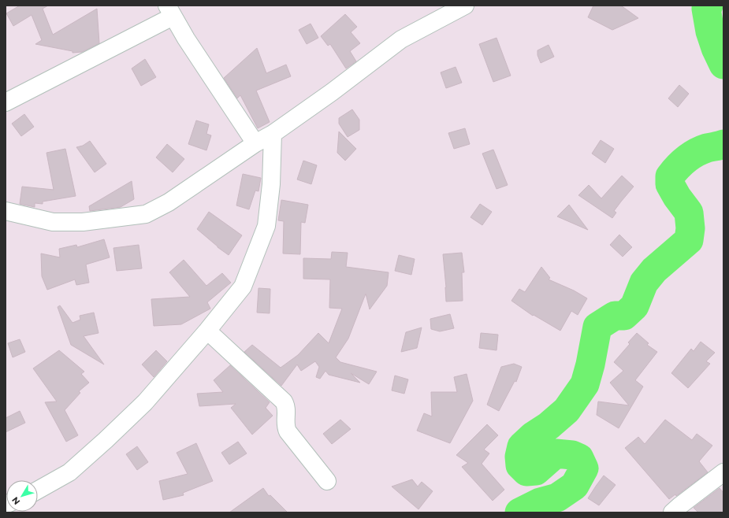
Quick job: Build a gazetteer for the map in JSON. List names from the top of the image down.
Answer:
{
  "north": "bottom left"
}
